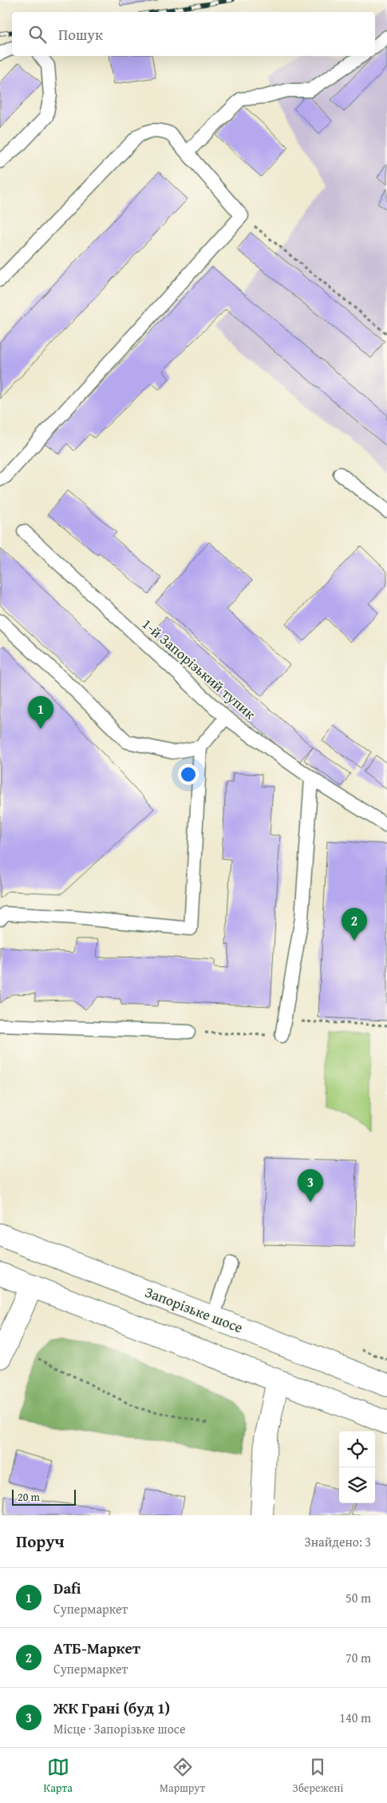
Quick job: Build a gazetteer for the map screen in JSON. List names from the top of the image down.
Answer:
{
  "streets": {
    "main road": ["Запорізьке шосе"],
    "lane": ["1-й Запорізький тупик"]
  },
  "scale_bar": "20 m",
  "page": {
    "search": "Пошук",
    "pins": ["1", "2", "3"],
    "scale": "20 m",
    "heading": ["Поруч", "Знайдено: 3"],
    "list": [
      {
        "mark": "1",
        "name": "Dafi",
        "note": "Супермаркет",
        "value": "50 m"
      },
      {
        "mark": "2",
        "name": "АТБ-Маркет",
        "note": "Супермаркет",
        "value": "70 m"
      },
      {
        "mark": "3",
        "name": "ЖК Грані (буд 1)",
        "note": "Місце · Запорізьке шосе",
        "value": "140 m"
      }
    ],
    "nav": ["Карта", "Маршрут", "Збережені"]
  }
}
